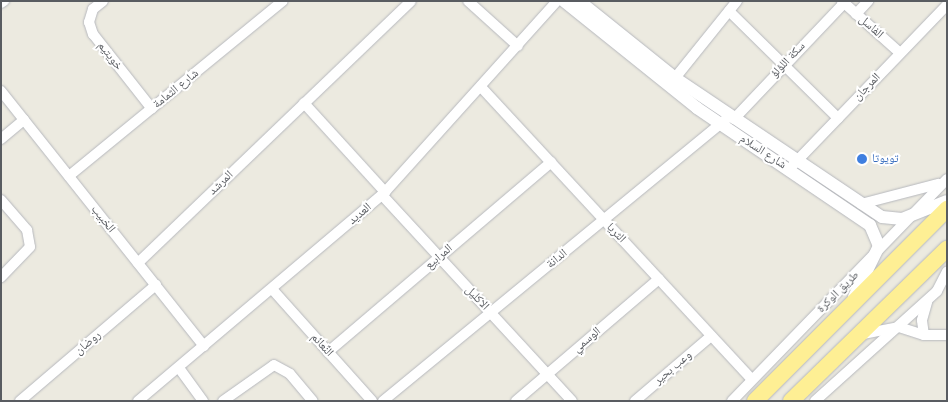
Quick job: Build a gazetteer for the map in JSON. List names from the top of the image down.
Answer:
{
  "streets": {
    "highway": ["طريق الوكرة"],
    "street": [
      "الفاسل",
      "خويتيم",
      "سكة اللؤلؤ",
      "المرجان",
      "شارع الثمامة",
      "شارع السلام",
      "المرشد",
      "العديد",
      "الخبيب",
      "الثريا",
      "المرابيع",
      "الدانة",
      "الاكليل",
      "الوسمي",
      "روضان",
      "النًعائم",
      "وعب بحير"
    ]
  },
  "crossings": [
    ["الفاسل", "سكة اللؤلؤ"],
    ["الفاسل", "المرجان"],
    ["خويتيم", "شارع الثمامة"],
    ["سكة اللؤلؤ", "شارع السلام"],
    ["سكة اللؤلؤ", "الدانة"],
    ["المرجان", "شارع السلام"],
    ["شارع الثمامة", "الخبيب"],
    ["شارع السلام", "الدانة"],
    ["شارع السلام", "طريق الوكرة"],
    ["المرشد", "الخبيب"],
    ["العديد", "الخبيب"],
    ["العديد", "الثريا"],
    ["العديد", "الاكليل"],
    ["العديد", "النًعائم"],
    ["الخبيب", "روضان"],
    ["الثريا", "المرابيع"],
    ["الثريا", "الدانة"],
    ["الثريا", "طريق الوكرة"],
    ["الثريا", "الوسمي"],
    ["الثريا", "وعب بحير"],
    ["المرابيع", "الاكليل"],
    ["المرابيع", "النًعائم"],
    ["الدانة", "الاكليل"],
    ["الاكليل", "الوسمي"]
  ],
  "places": ["تويوتا"]
}
